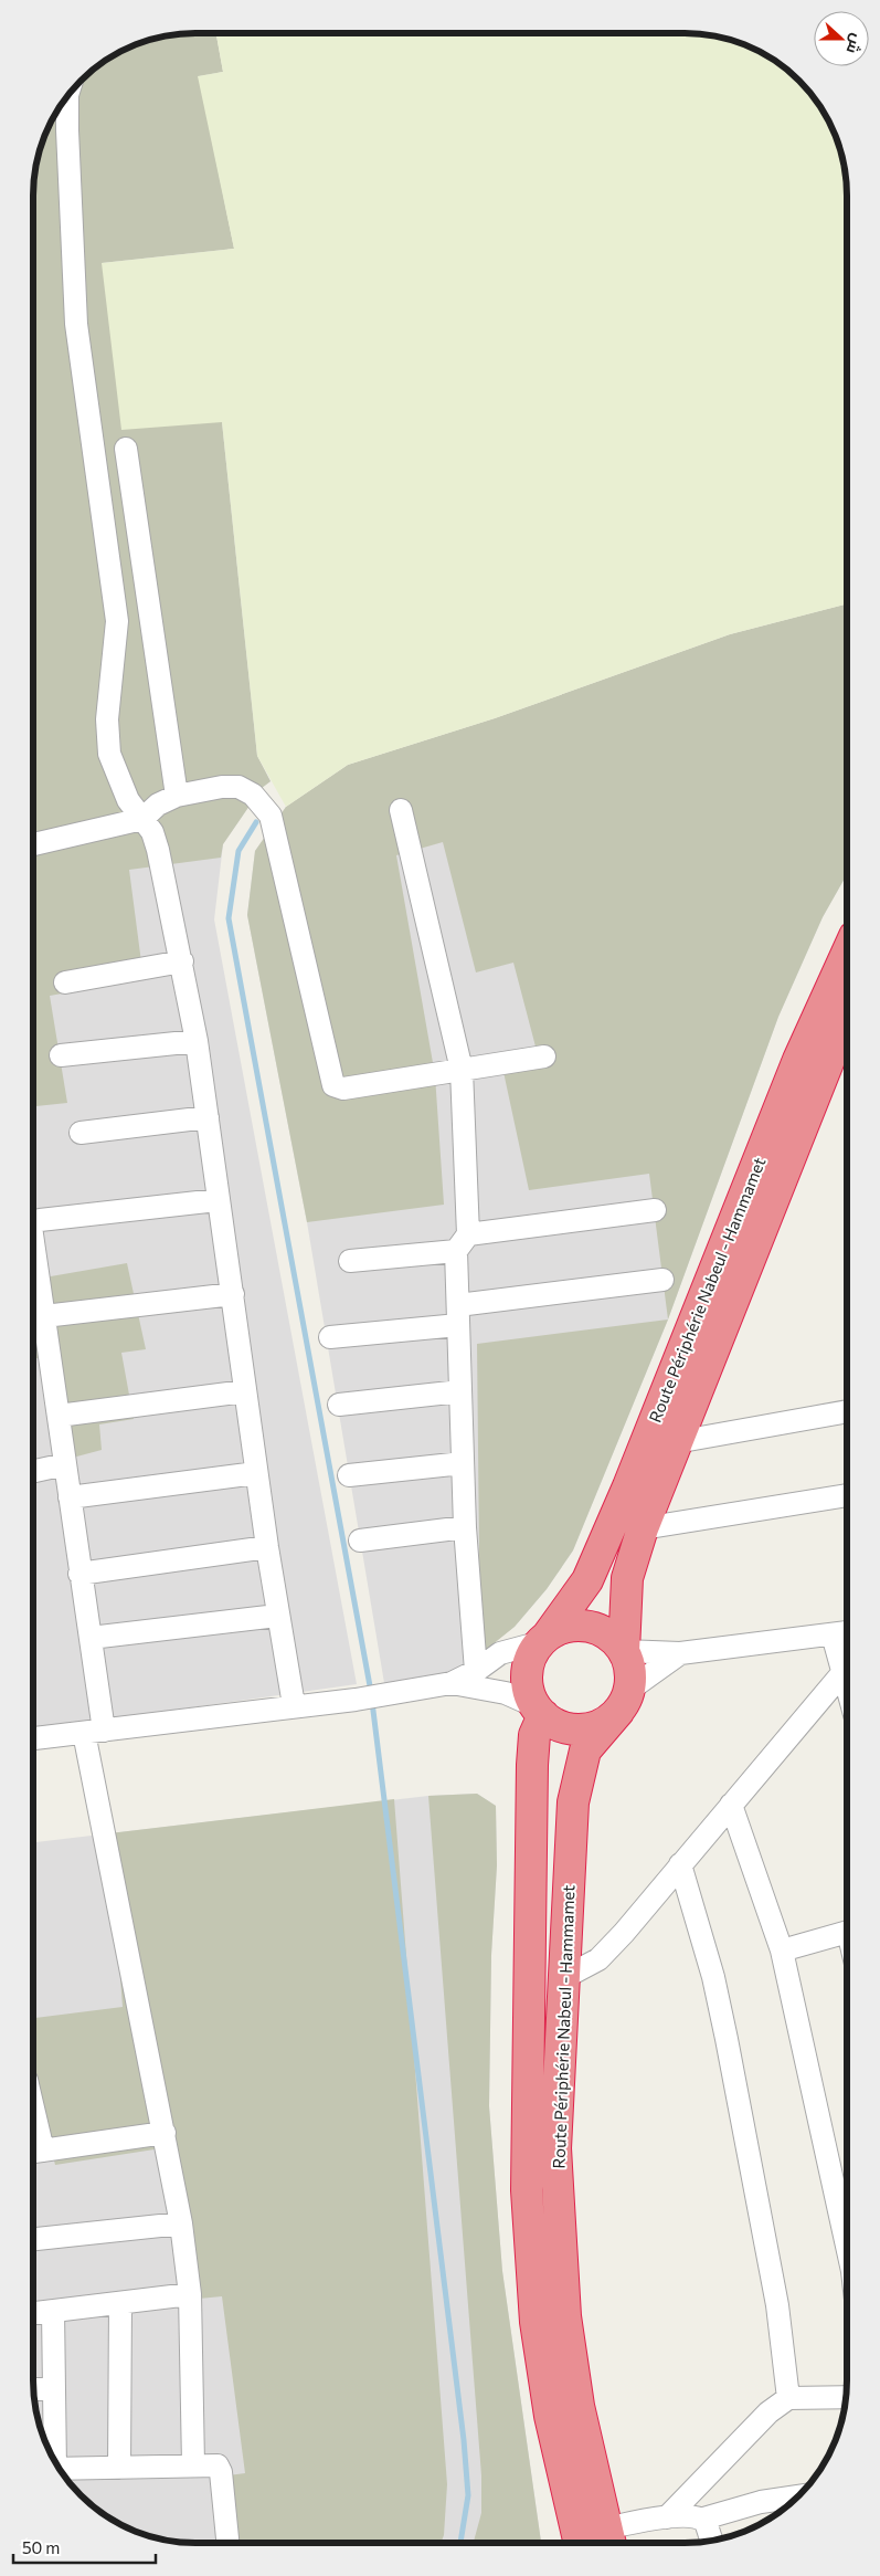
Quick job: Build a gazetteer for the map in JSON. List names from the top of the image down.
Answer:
{
  "streets": {
    "highway": ["Route Périphérie Nabeul - Hammamet"]
  },
  "scale_bar": "50 m",
  "north": "right"
}
